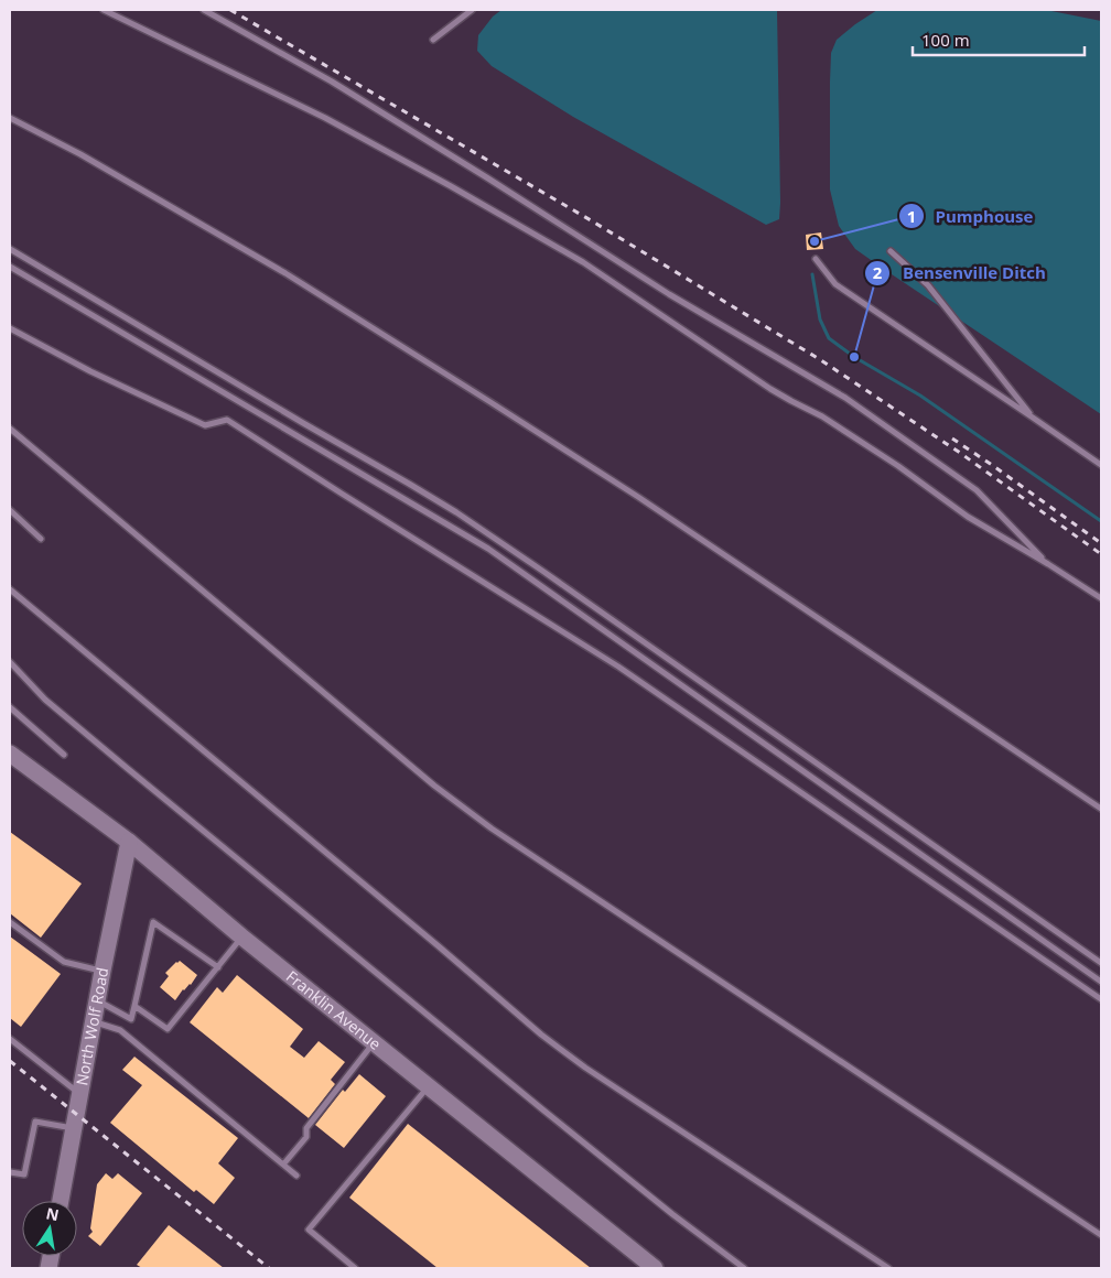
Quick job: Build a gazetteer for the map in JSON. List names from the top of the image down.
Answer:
{
  "streets": {
    "main road": ["Franklin Avenue", "North Wolf Road"]
  },
  "crossings": [
    ["Franklin Avenue", "North Wolf Road"]
  ],
  "places": ["Pumphouse", "Bensenville Ditch"],
  "scale_bar": "100 m",
  "north": "top"
}
